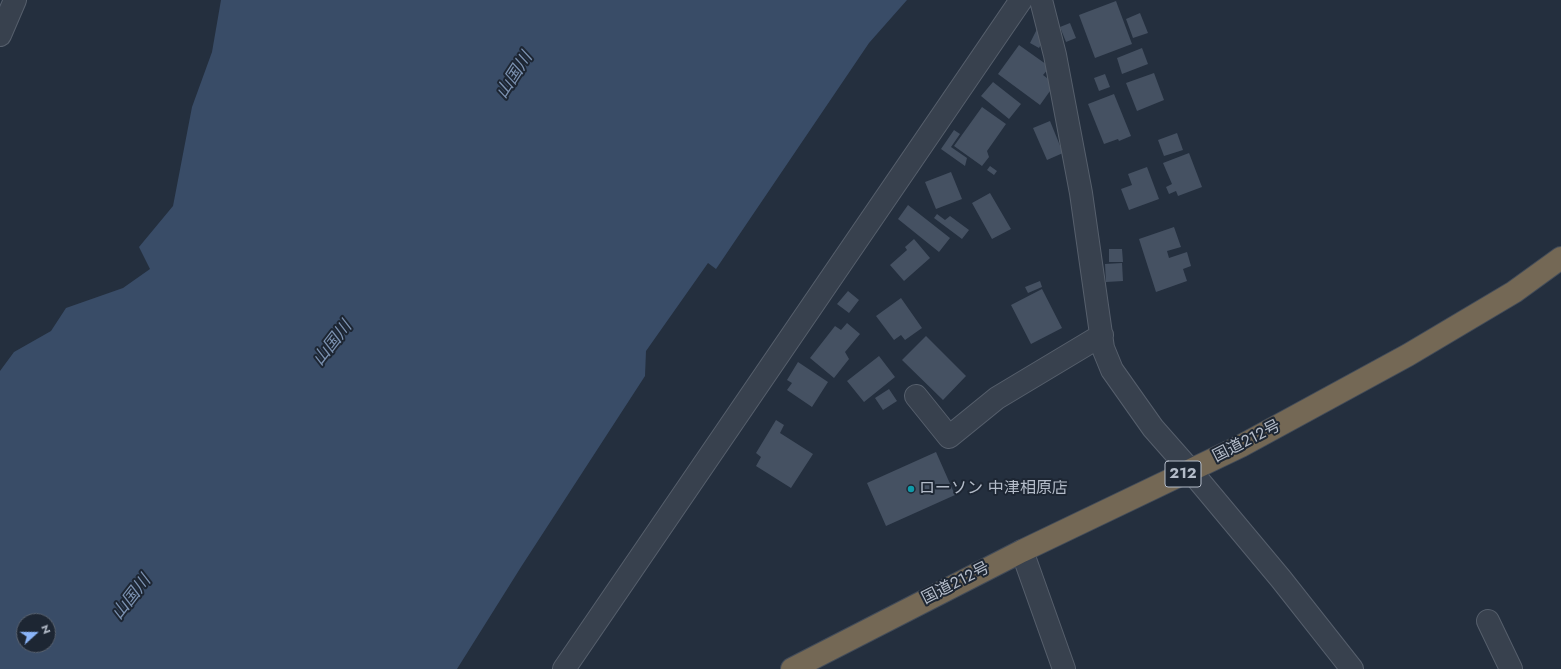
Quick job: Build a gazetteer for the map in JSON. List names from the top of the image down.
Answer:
{
  "streets": {
    "highway": ["国道212号", "212"]
  },
  "water": ["山国川"],
  "places": ["ローソン 中津相原店"],
  "north": "right"
}
